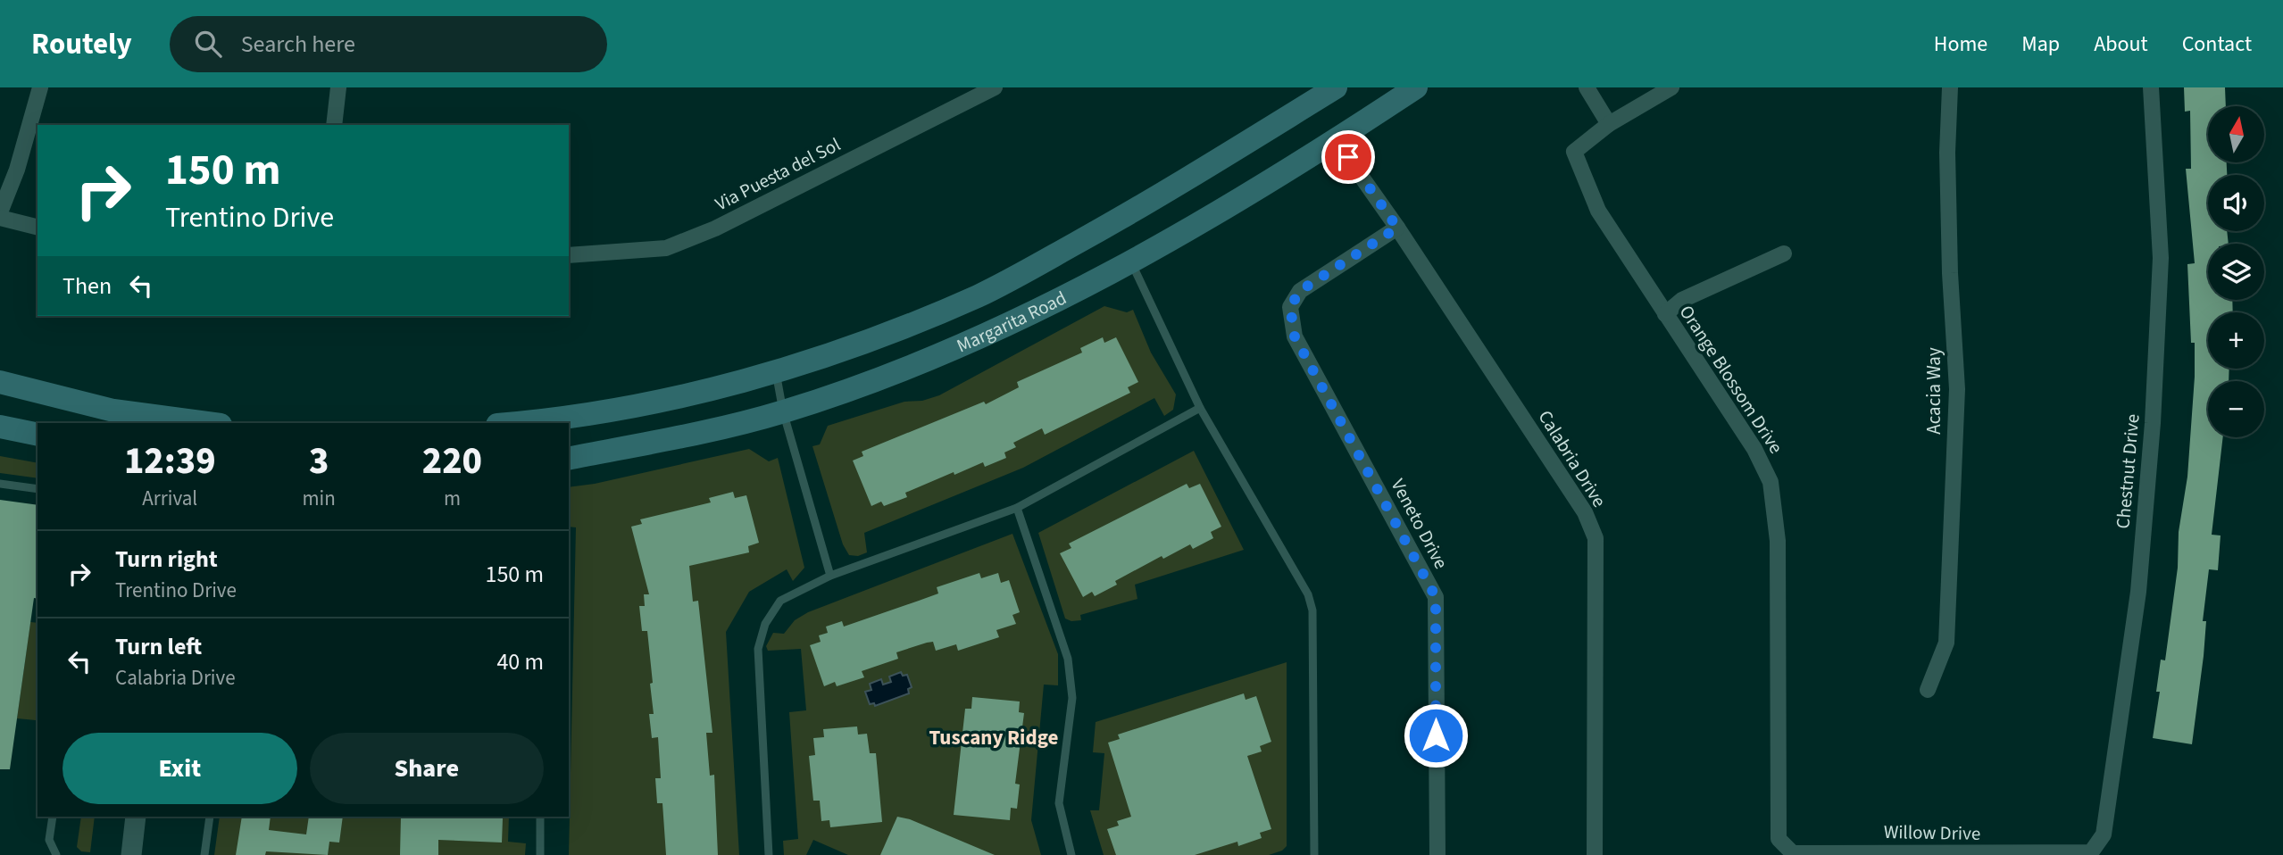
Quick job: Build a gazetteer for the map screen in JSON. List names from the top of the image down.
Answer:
{
  "streets": {
    "main road": ["Margarita Road"],
    "street": [
      "Via Puesta del Sol",
      "Orange Blossom Drive",
      "Acacia Way",
      "Calabria Drive",
      "Chestnut Drive",
      "Veneto Drive",
      "Willow Drive"
    ]
  },
  "crossings": [
    ["Margarita Road", "Calabria Drive"],
    ["Orange Blossom Drive", "Willow Drive"],
    ["Calabria Drive", "Veneto Drive"],
    ["Chestnut Drive", "Willow Drive"]
  ],
  "districts": ["Tuscany Ridge"],
  "north": "top",
  "page": {
    "header": "Routely",
    "search": "Search here",
    "nav": [
      "Home",
      "Map",
      "About",
      "Contact"
    ],
    "map_buttons": ["+", "−"],
    "turn": ["150 m", "Trentino Drive"],
    "then": "Then",
    "eta": [
      "12:39",
      "Arrival",
      "3",
      "min",
      "220",
      "m"
    ],
    "list": [
      {
        "name": "Turn right",
        "note": "Trentino Drive",
        "value": "150 m"
      },
      {
        "name": "Turn left",
        "note": "Calabria Drive",
        "value": "40 m"
      }
    ],
    "buttons": ["Exit", "Share"]
  }
}
